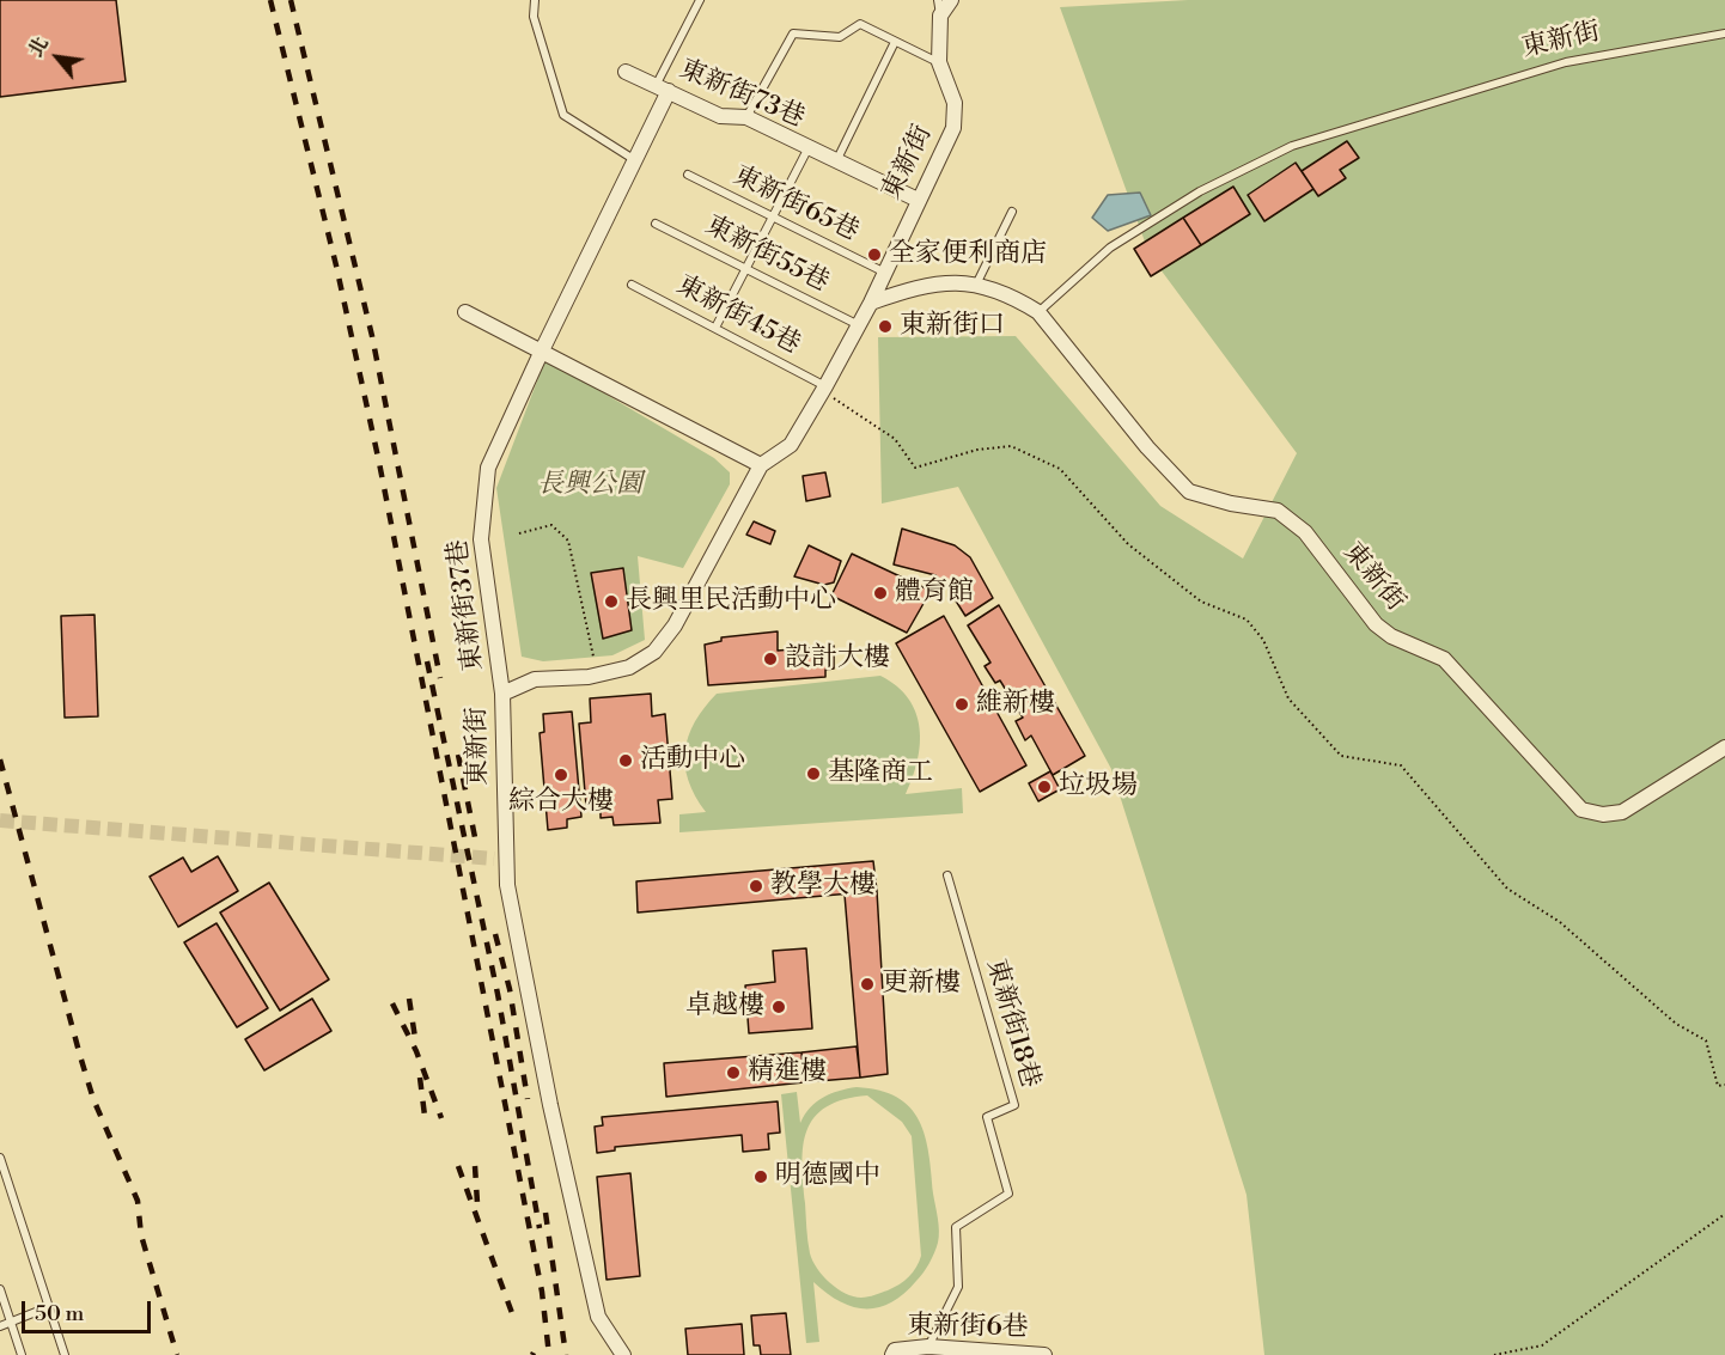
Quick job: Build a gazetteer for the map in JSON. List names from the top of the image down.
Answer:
{
  "streets": {
    "street": [
      "東新街",
      "東新街73巷",
      "東新街37巷",
      "東新街6巷"
    ],
    "lane": [
      "東新街65巷",
      "東新街55巷",
      "東新街45巷",
      "東新街18巷"
    ]
  },
  "crossings": [
    ["東新街", "東新街73巷"],
    ["東新街", "東新街65巷"],
    ["東新街", "東新街55巷"],
    ["東新街", "東新街45巷"],
    ["東新街", "東新街37巷"],
    ["東新街73巷", "東新街37巷"],
    ["東新街18巷", "東新街6巷"]
  ],
  "parks": ["長興公園"],
  "places": [
    "全家便利商店",
    "東新街口",
    "體育館",
    "長興里民活動中心",
    "設計大樓",
    "維新樓",
    "活動中心",
    "基隆商工",
    "綜合大樓",
    "垃圾場",
    "教學大樓",
    "更新樓",
    "卓越樓",
    "精進樓",
    "明德國中"
  ],
  "scale_bar": "50 m",
  "north": "top left"
}
